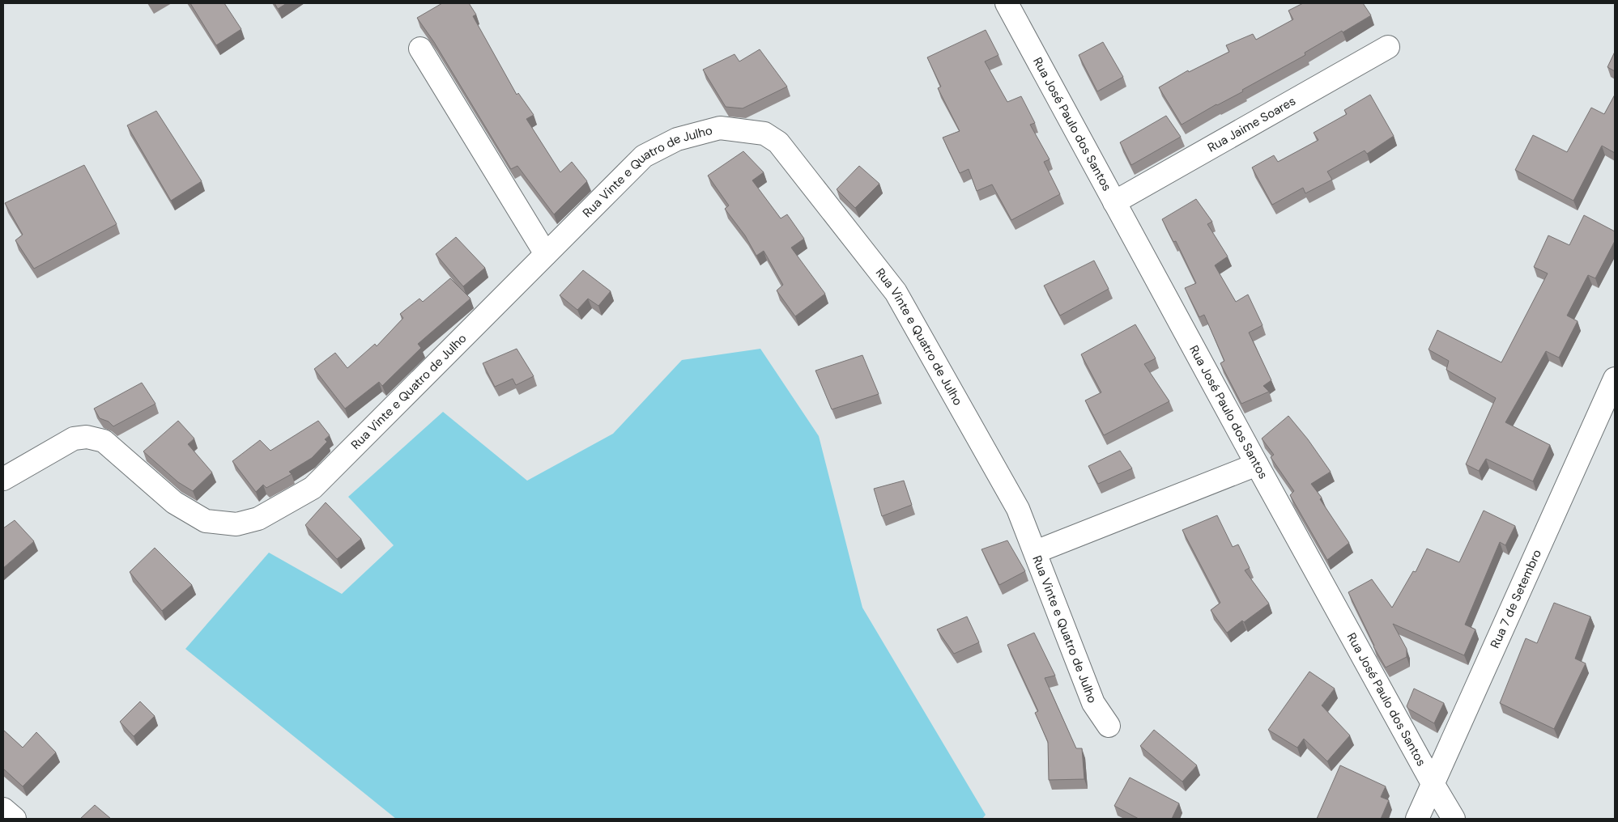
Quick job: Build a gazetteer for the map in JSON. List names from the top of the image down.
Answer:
{
  "streets": {
    "street": [
      "Rua José Paulo dos Santos",
      "Rua Jaime Soares",
      "Rua Vinte e Quatro de Julho",
      "Rua 7 de Setembro"
    ]
  },
  "crossings": [
    ["Rua José Paulo dos Santos", "Rua Jaime Soares"],
    ["Rua José Paulo dos Santos", "Rua 7 de Setembro"]
  ]
}
